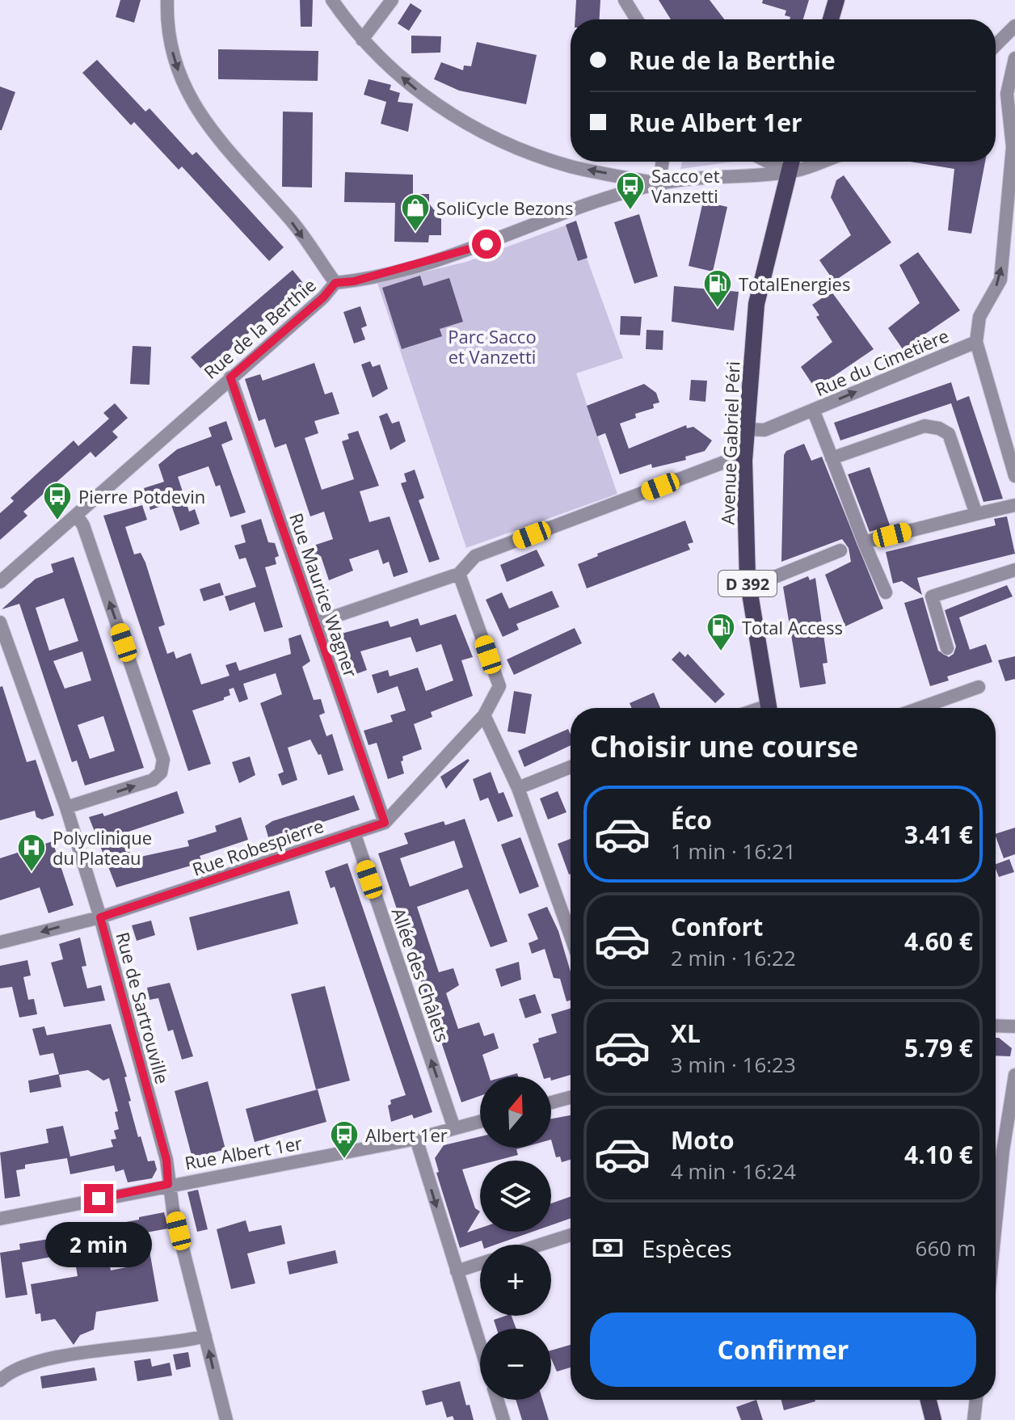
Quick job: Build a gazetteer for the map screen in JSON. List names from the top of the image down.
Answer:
{
  "streets": {
    "main road": ["Avenue Gabriel Péri", "D 392"],
    "street": [
      "Rue de la Berthie",
      "Rue du Cimetière",
      "Rue Maurice Wagner",
      "Rue Robespierre",
      "Allée des Châlets",
      "Rue de Sartrouville",
      "Rue Albert 1er"
    ]
  },
  "crossings": [
    ["Rue de la Berthie", "Avenue Gabriel Péri"],
    ["Rue de la Berthie", "D 392"],
    ["Rue de la Berthie", "Rue Maurice Wagner"],
    ["Rue du Cimetière", "Avenue Gabriel Péri"],
    ["Avenue Gabriel Péri", "D 392"],
    ["Rue Maurice Wagner", "Rue Robespierre"],
    ["Rue Robespierre", "Allée des Châlets"],
    ["Rue Robespierre", "Rue de Sartrouville"],
    ["Allée des Châlets", "Rue Albert 1er"],
    ["Rue de Sartrouville", "Rue Albert 1er"]
  ],
  "one_way": ["Rue du Cimetière", "Allée des Châlets"],
  "parks": ["Parc Sacco et Vanzetti"],
  "places": {
    "bus stop": ["Sacco et Vanzetti", "Pierre Potdevin", "Albert 1er"],
    "shop": ["SoliCycle Bezons"],
    "fuel station": ["TotalEnergies", "Total Access"],
    "hospital": ["Polyclinique du Plateau"]
  },
  "north": "top",
  "page": {
    "banner": ["Rue de la Berthie", "Rue Albert 1er"],
    "heading": "Choisir une course",
    "list": [
      {
        "name": "Éco",
        "note": "1 min · 16:21",
        "value": "3.41 €"
      },
      {
        "name": "Confort",
        "note": "2 min · 16:22",
        "value": "4.60 €"
      },
      {
        "name": "XL",
        "note": "3 min · 16:23",
        "value": "5.79 €"
      },
      {
        "name": "Moto",
        "note": "4 min · 16:24",
        "value": "4.10 €"
      }
    ],
    "map_buttons": ["+", "−"],
    "pay": ["Espèces", "660 m"],
    "bubble": "2 min",
    "buttons": "Confirmer"
  }
}
